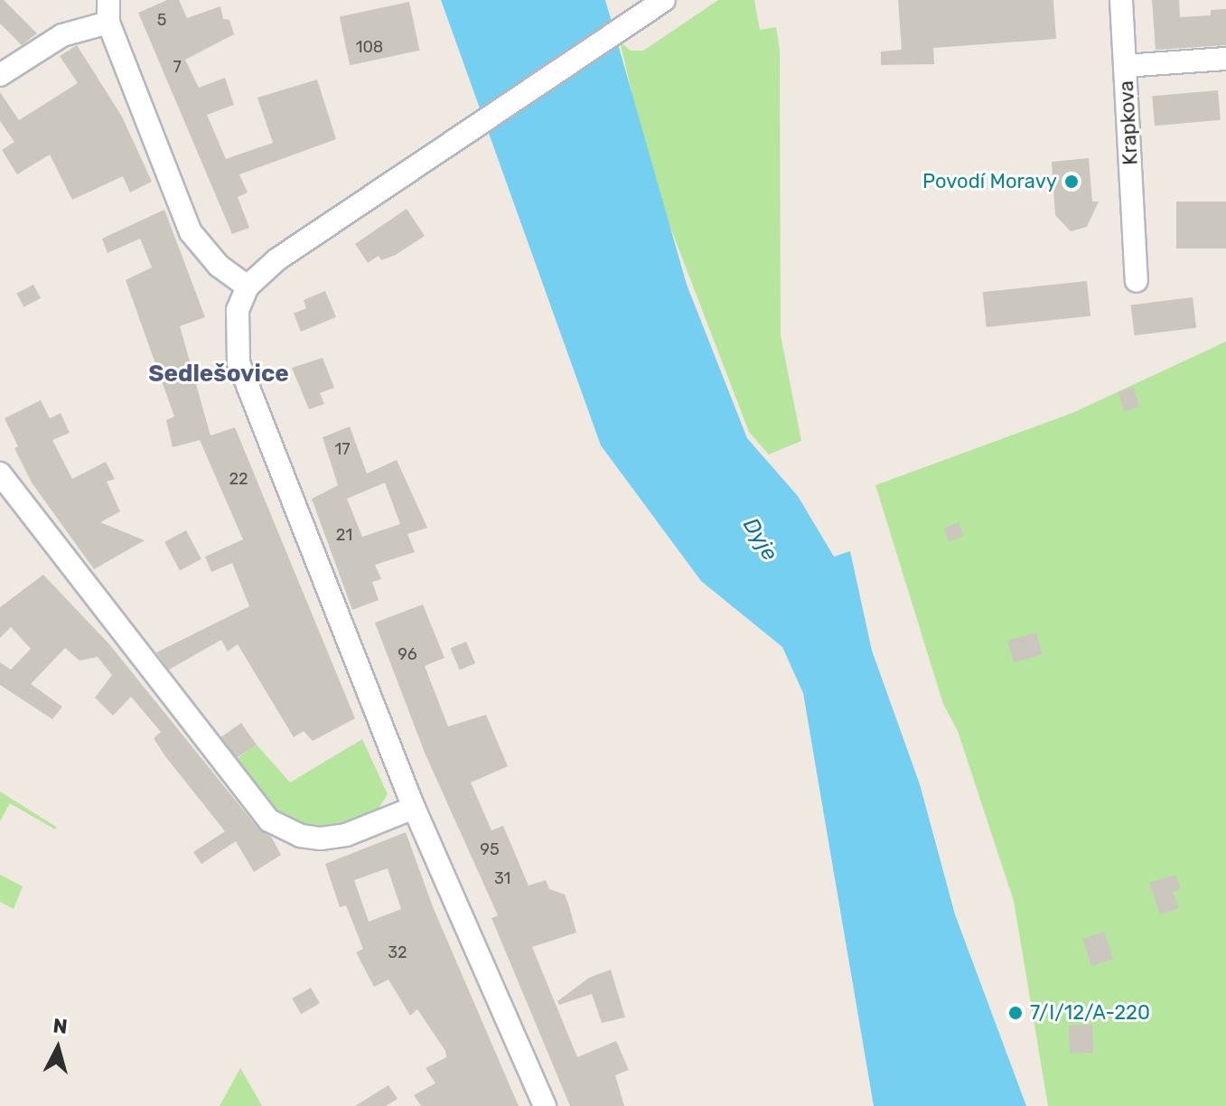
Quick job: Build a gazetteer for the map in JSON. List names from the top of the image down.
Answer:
{
  "streets": {
    "street": ["Krapkova"]
  },
  "districts": ["Sedlešovice"],
  "water": ["Dyje"],
  "places": ["Povodí Moravy", "7/I/12/A-220"],
  "house_numbers": [
    "5",
    "108",
    "7",
    "17",
    "22",
    "21",
    "96",
    "95",
    "31",
    "32"
  ],
  "north": "top"
}
